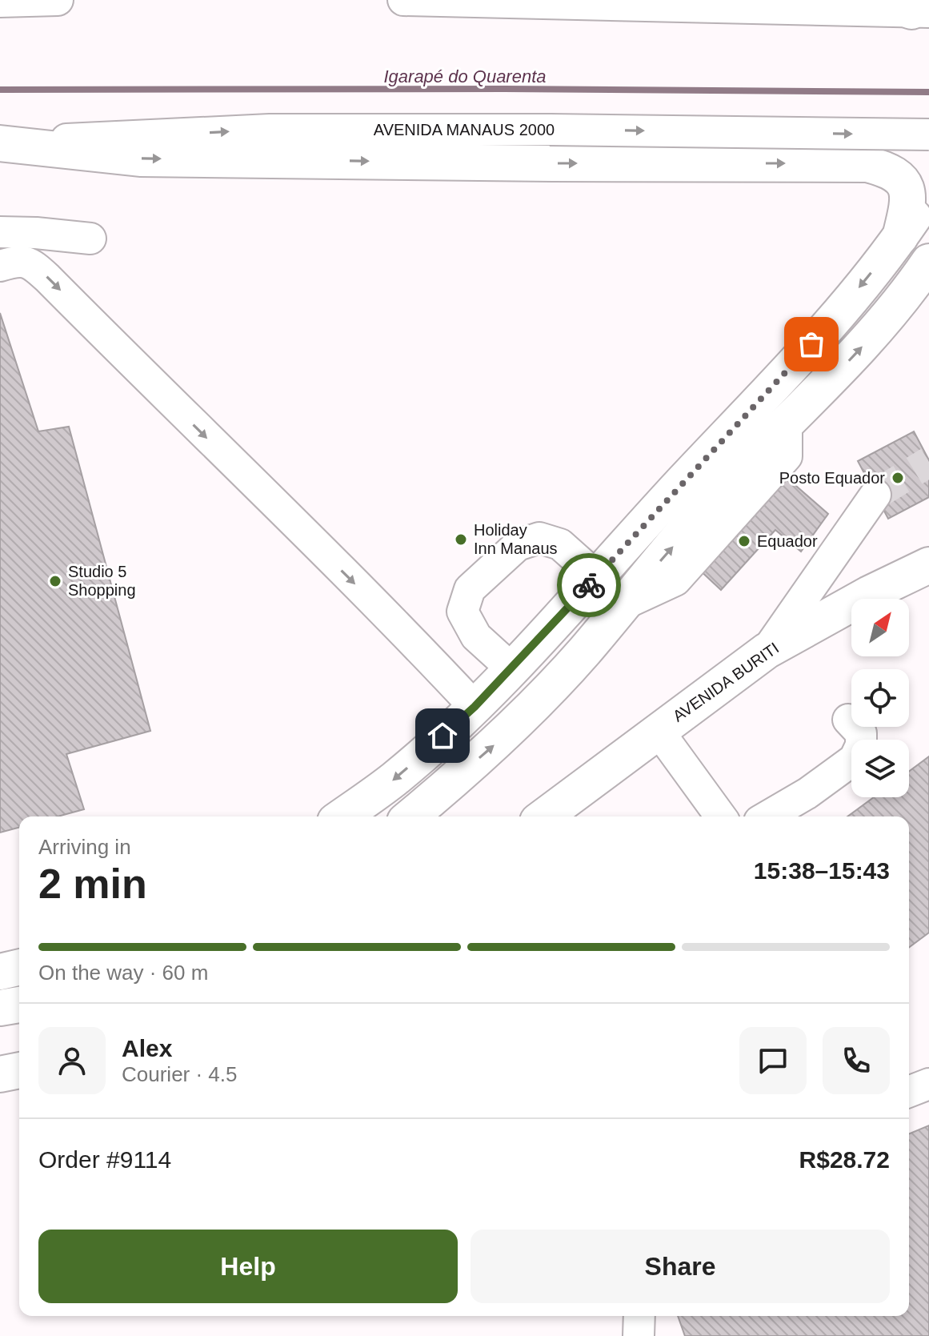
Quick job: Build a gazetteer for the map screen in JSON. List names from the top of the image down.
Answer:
{
  "streets": {
    "main road": ["AVENIDA BURITI"],
    "street": ["AVENIDA MANAUS 2000"]
  },
  "water": ["Igarapé do Quarenta"],
  "places": [
    "Posto Equador",
    "Holiday Inn Manaus",
    "Equador",
    "Studio 5 Shopping"
  ],
  "north": "top right",
  "page": {
    "heading": ["2 min", "Arriving in", "15:38–15:43"],
    "panel": [
      "Alex",
      "Courier · 4.5",
      "Order #9114",
      "R$28.72"
    ],
    "bar": "On the way · 60 m",
    "buttons": ["Help", "Share"]
  }
}
